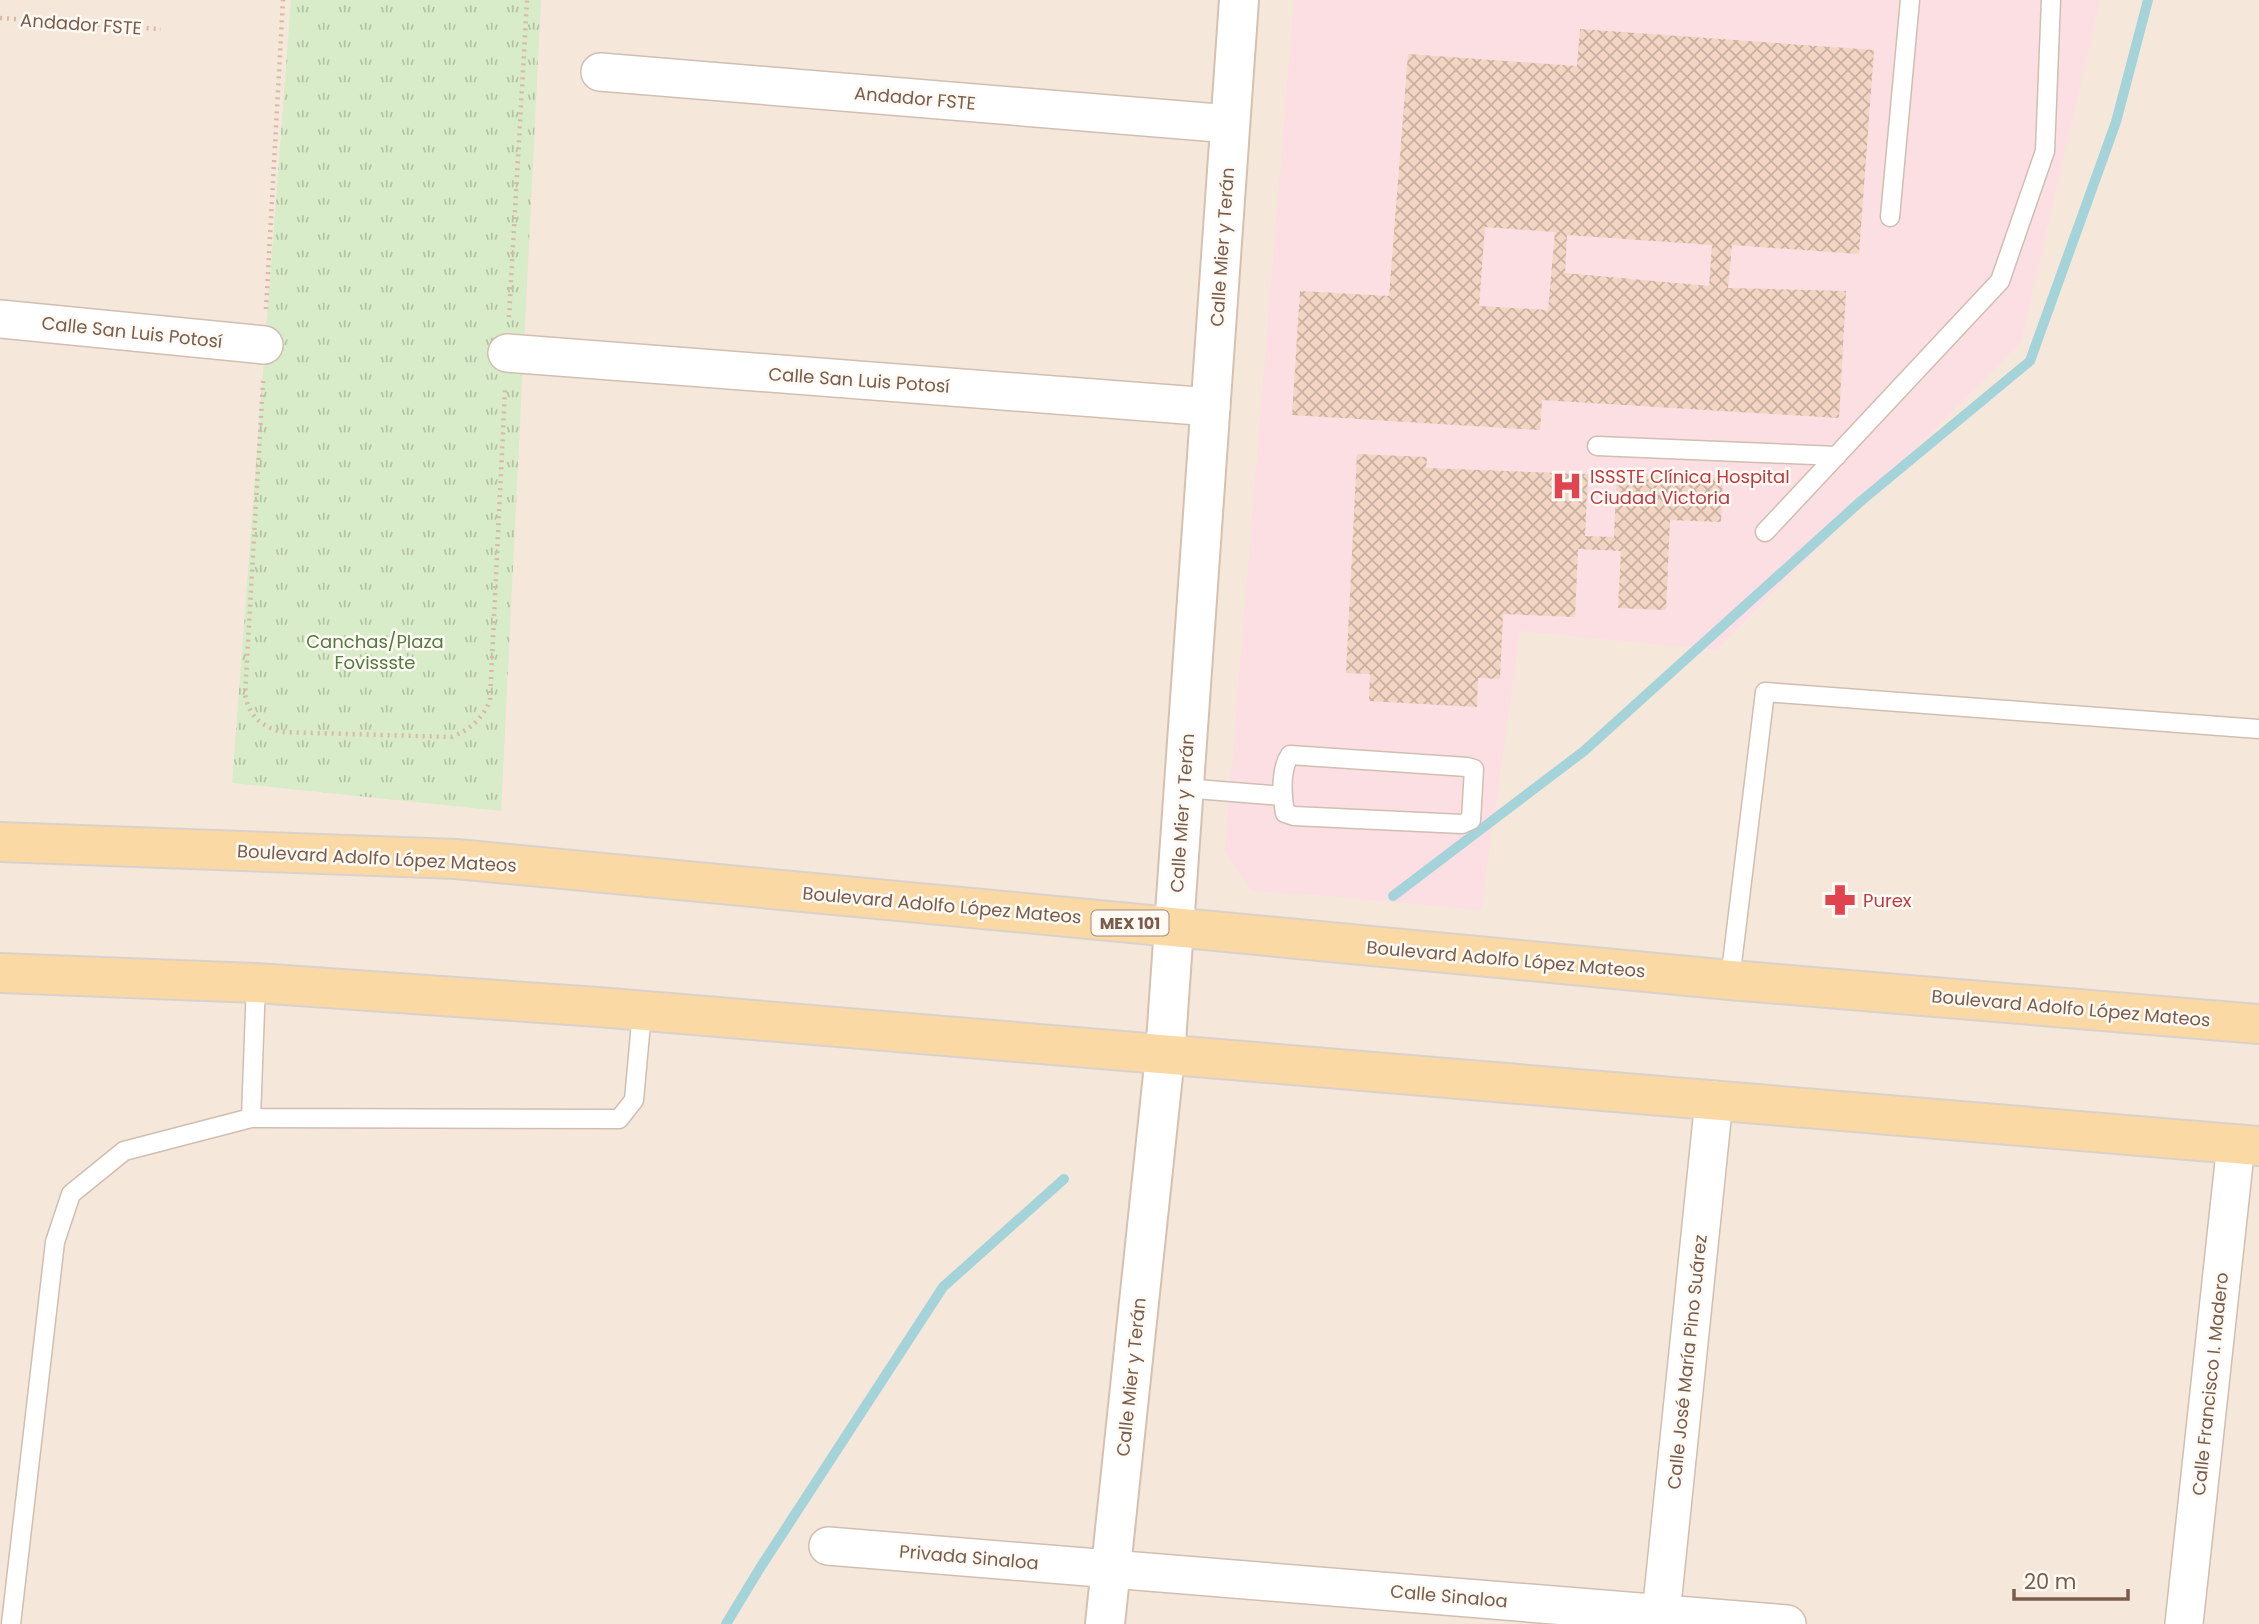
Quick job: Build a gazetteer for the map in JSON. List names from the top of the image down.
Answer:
{
  "streets": {
    "main road": ["Boulevard Adolfo López Mateos", "MEX 101"],
    "street": [
      "Andador FSTE",
      "Calle Mier y Terán",
      "Calle San Luis Potosí",
      "Calle José María Pino Suárez",
      "Calle Francisco I. Madero",
      "Privada Sinaloa",
      "Calle Sinaloa"
    ]
  },
  "crossings": [
    ["Andador FSTE", "Calle Mier y Terán"],
    ["Calle Mier y Terán", "Calle San Luis Potosí"],
    ["Calle Mier y Terán", "Boulevard Adolfo López Mateos"],
    ["Calle Mier y Terán", "Privada Sinaloa"],
    ["Calle Mier y Terán", "Calle Sinaloa"],
    ["Calle José María Pino Suárez", "Calle Sinaloa"],
    ["Privada Sinaloa", "Calle Sinaloa"]
  ],
  "parks": ["Canchas/Plaza Fovissste"],
  "places": {
    "hospital": ["ISSSTE Clínica Hospital Ciudad Victoria"],
    "pharmacy": ["Purex"]
  },
  "scale_bar": "20 m"
}
